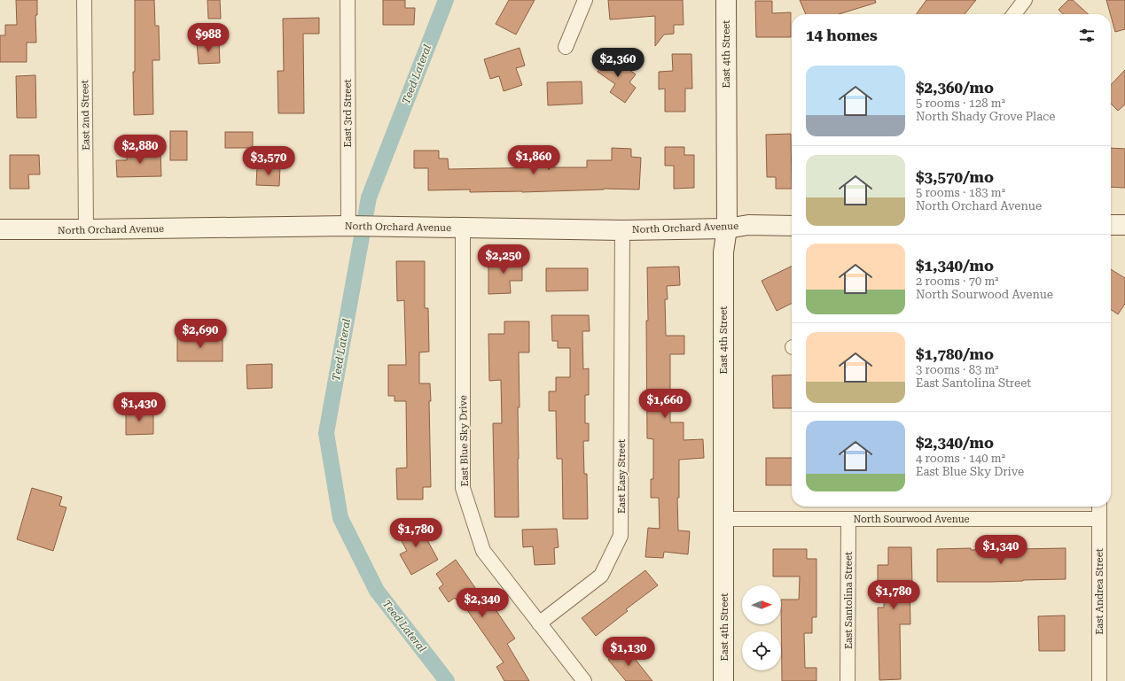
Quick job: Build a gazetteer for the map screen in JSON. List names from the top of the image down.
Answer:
{
  "streets": {
    "street": [
      "East 4th Street",
      "East 3rd Street",
      "East 2nd Street",
      "North Orchard Avenue",
      "East Blue Sky Drive",
      "East Easy Street",
      "North Sourwood Avenue",
      "East Andrea Street",
      "East Santolina Street"
    ]
  },
  "crossings": [
    ["East 4th Street", "North Orchard Avenue"],
    ["East 4th Street", "North Sourwood Avenue"],
    ["East 3rd Street", "North Orchard Avenue"],
    ["East 2nd Street", "North Orchard Avenue"],
    ["North Orchard Avenue", "East Blue Sky Drive"],
    ["North Orchard Avenue", "East Easy Street"],
    ["East Blue Sky Drive", "East Easy Street"],
    ["North Sourwood Avenue", "East Andrea Street"],
    ["North Sourwood Avenue", "East Santolina Street"]
  ],
  "water": ["Teed Lateral"],
  "north": "right",
  "page": {
    "heading": "14 homes",
    "price": [
      "$988",
      "$2,360",
      "$2,880",
      "$1,860",
      "$3,570",
      "$2,250",
      "$2,690",
      "$1,660",
      "$1,430",
      "$1,780",
      "$1,340",
      "$1,780",
      "$2,340",
      "$1,130"
    ],
    "list": [
      {
        "name": "$2,360/mo",
        "note": "5 rooms · 128 m² · North Shady Grove Place"
      },
      {
        "name": "$3,570/mo",
        "note": "5 rooms · 183 m² · North Orchard Avenue"
      },
      {
        "name": "$1,340/mo",
        "note": "2 rooms · 70 m² · North Sourwood Avenue"
      },
      {
        "name": "$1,780/mo",
        "note": "3 rooms · 83 m² · East Santolina Street"
      },
      {
        "name": "$2,340/mo",
        "note": "4 rooms · 140 m² · East Blue Sky Drive"
      }
    ]
  }
}
